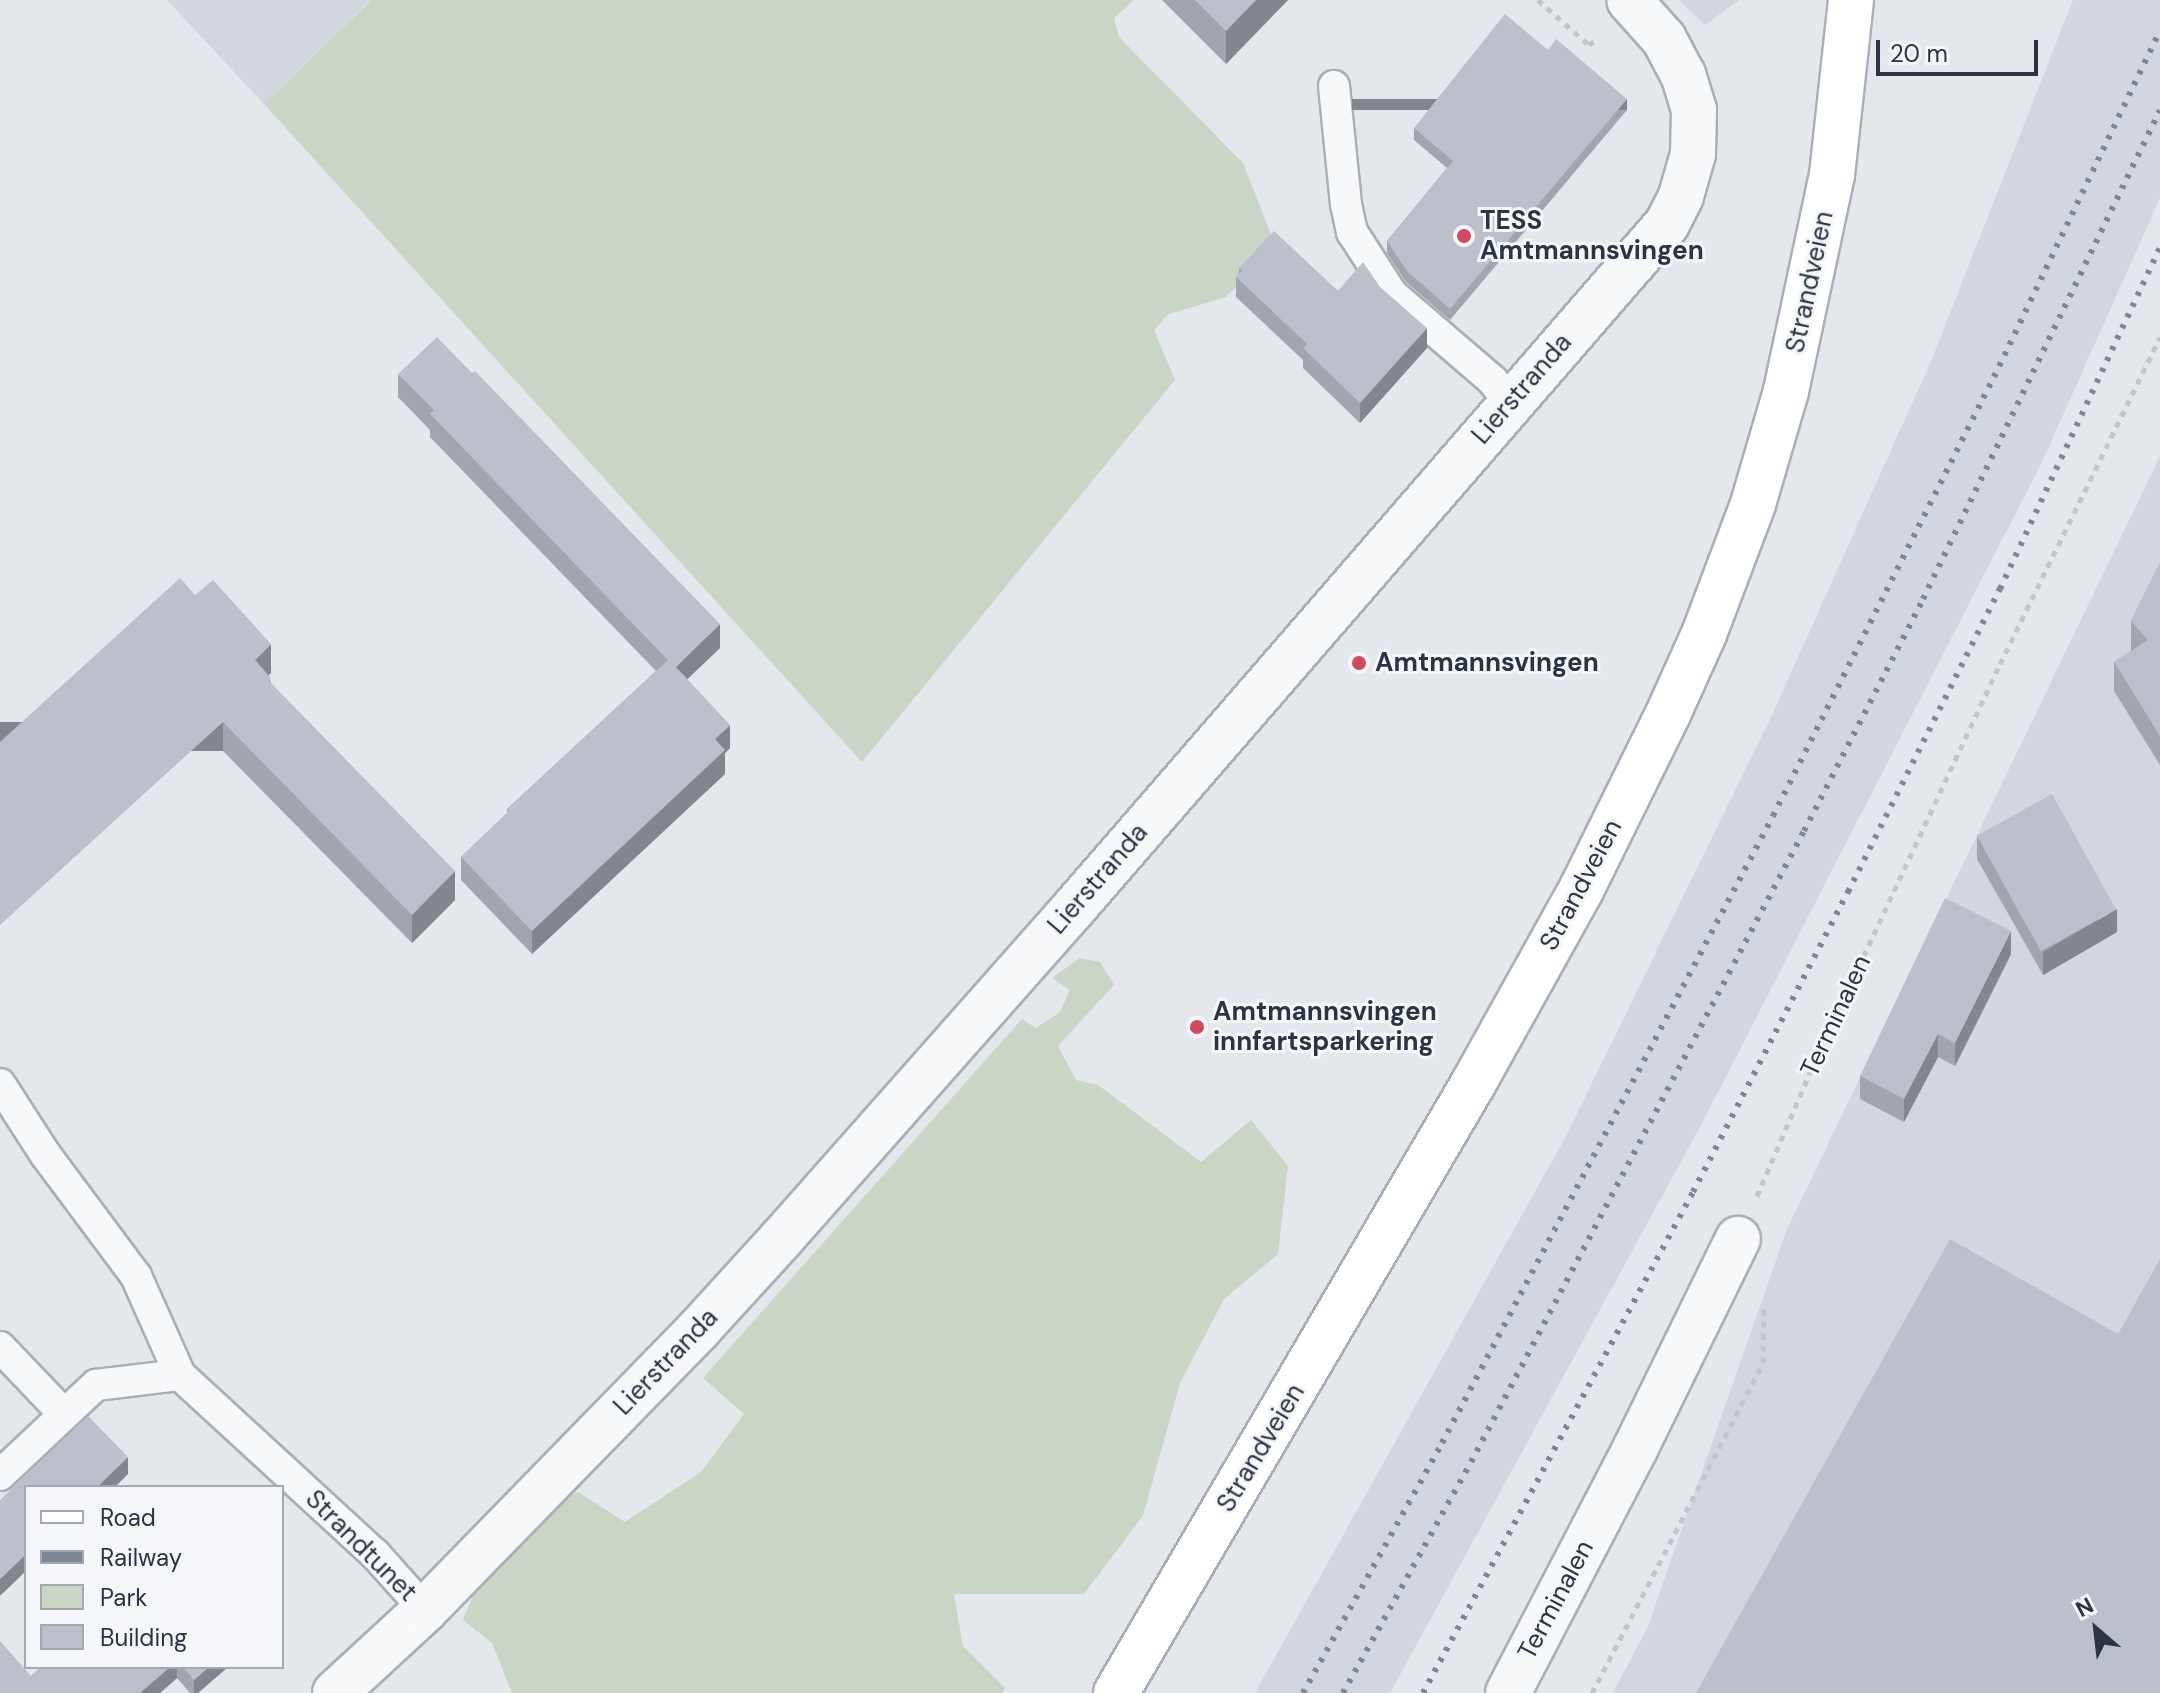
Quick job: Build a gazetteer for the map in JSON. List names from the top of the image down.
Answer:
{
  "streets": {
    "main road": ["Strandveien"],
    "street": ["Lierstranda", "Terminalen"],
    "lane": ["Strandtunet"]
  },
  "crossings": [
    ["Lierstranda", "Strandtunet"]
  ],
  "places": ["TESS Amtmannsvingen", "Amtmannsvingen", "Amtmannsvingen innfartsparkering"],
  "legend": [
    "Road",
    "Railway",
    "Park",
    "Building"
  ],
  "scale_bar": "20 m",
  "north": "top left"
}
